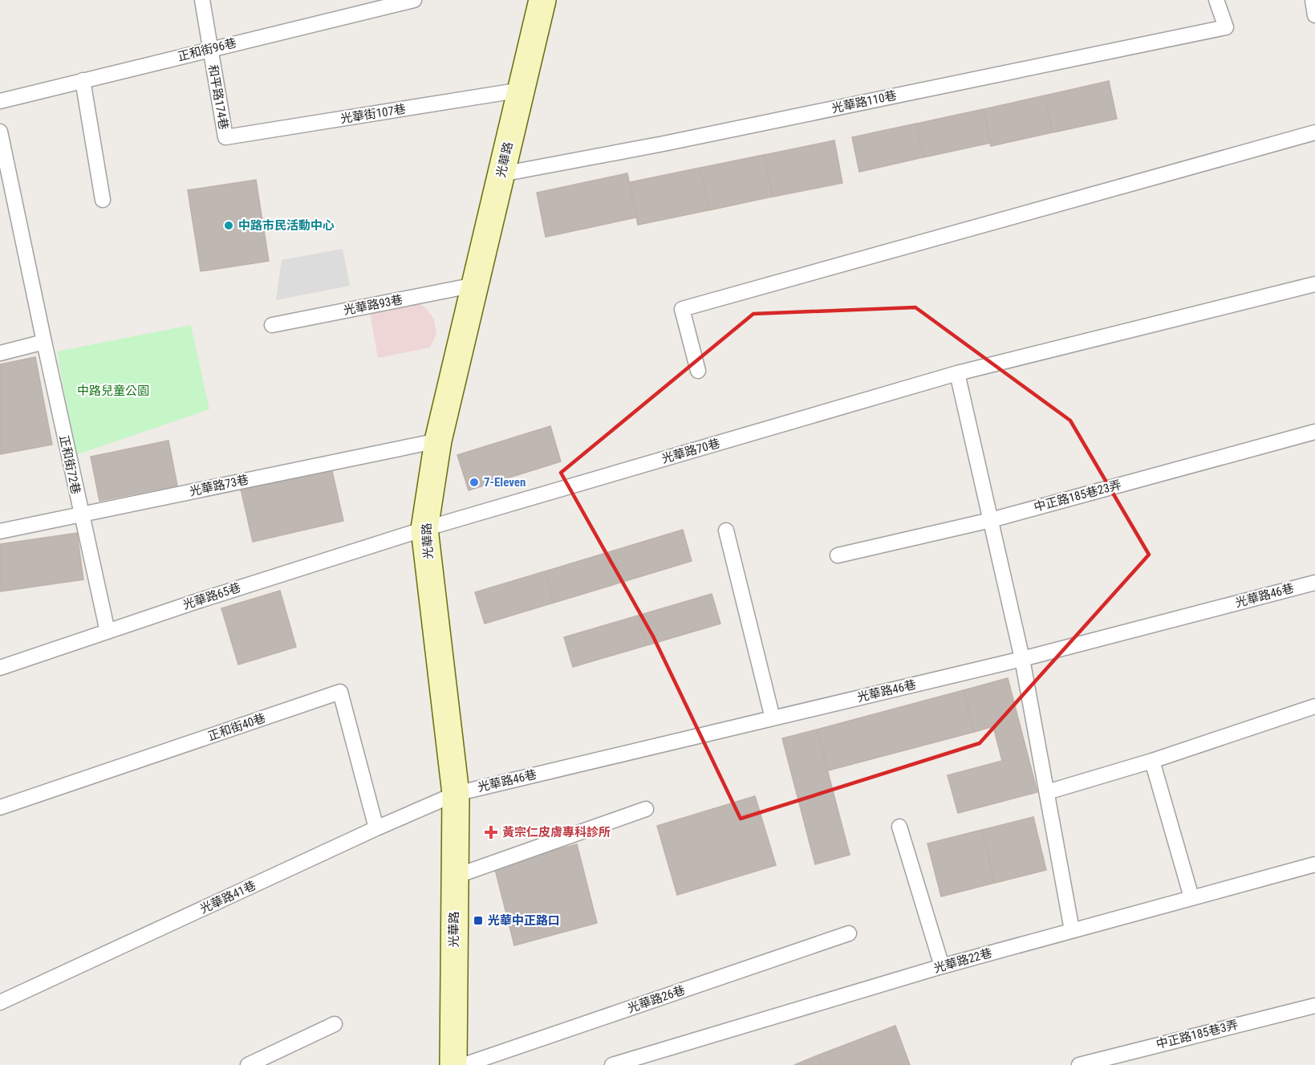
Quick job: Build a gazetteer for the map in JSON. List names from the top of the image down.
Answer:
{
  "streets": {
    "street": ["光華路"],
    "lane": [
      "正和街96巷",
      "和平路174巷",
      "光華路110巷",
      "光華街107巷",
      "光華路93巷",
      "光華路70巷",
      "正和街72巷",
      "光華路73巷",
      "中正路185巷23弄",
      "光華路46巷",
      "光華路65巷",
      "正和街40巷",
      "光華路41巷",
      "光華路22巷",
      "光華路26巷",
      "中正路185巷3弄"
    ]
  },
  "crossings": [
    ["正和街96巷", "和平路174巷"],
    ["和平路174巷", "光華街107巷"],
    ["光華路110巷", "光華路"],
    ["光華街107巷", "光華路"],
    ["光華路", "光華路93巷"],
    ["光華路", "光華路70巷"],
    ["光華路", "光華路73巷"],
    ["光華路", "光華路46巷"],
    ["光華路", "光華路65巷"],
    ["光華路", "光華路41巷"],
    ["光華路70巷", "光華路65巷"],
    ["正和街72巷", "光華路73巷"],
    ["正和街72巷", "光華路65巷"],
    ["光華路46巷", "光華路41巷"],
    ["正和街40巷", "光華路41巷"]
  ],
  "parks": ["中路兒童公園"],
  "places": {
    "other": ["中路市民活動中心", "7-Eleven"],
    "health": ["黃宗仁皮膚專科診所"],
    "transit": ["光華中正路口"]
  }
}
